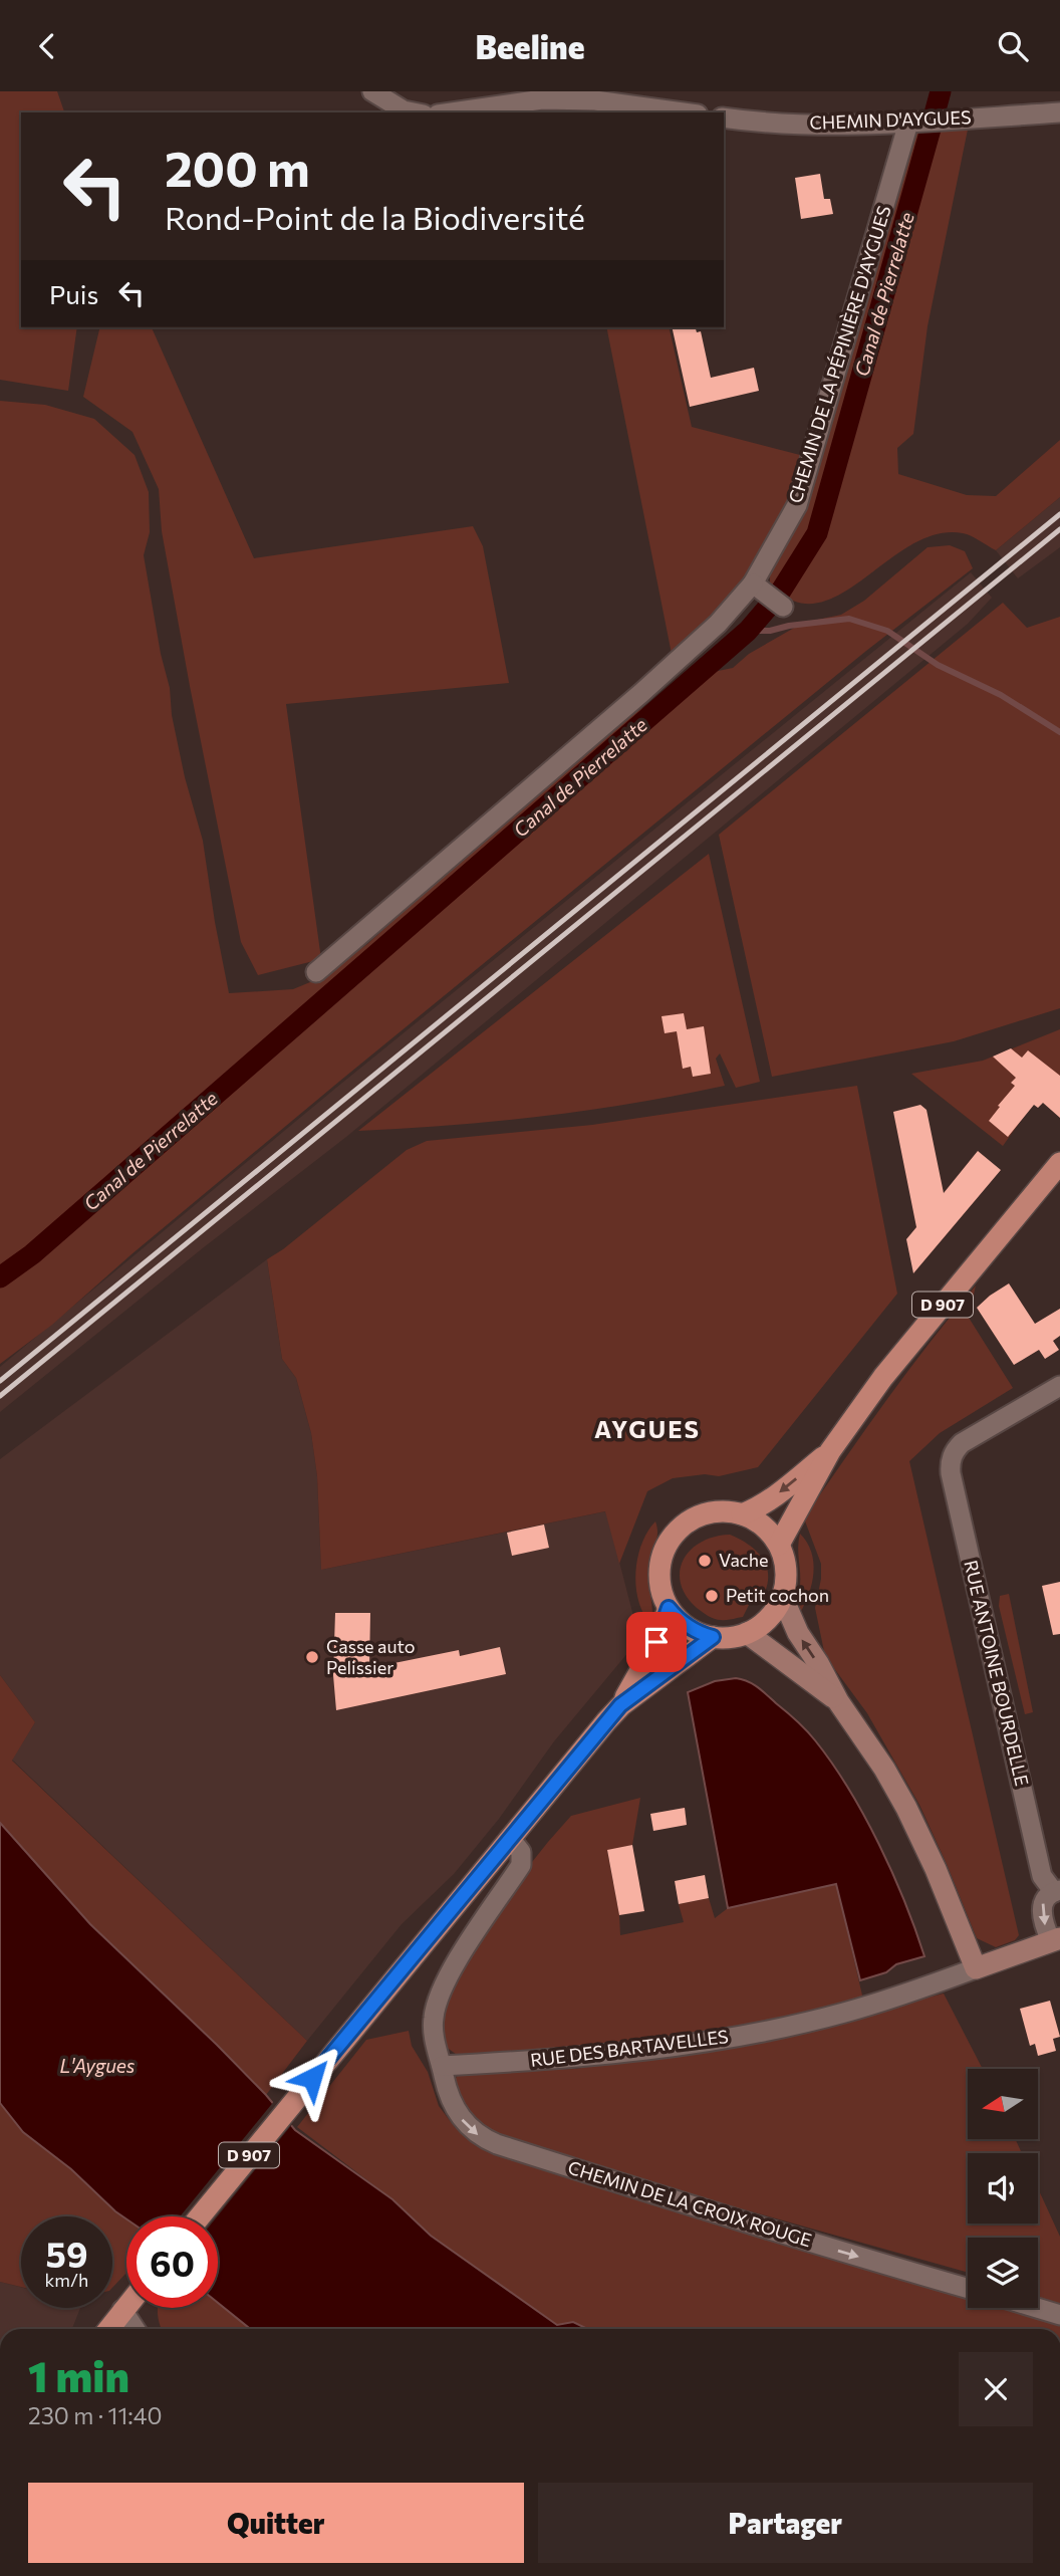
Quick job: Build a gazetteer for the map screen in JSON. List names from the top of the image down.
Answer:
{
  "streets": {
    "main road": ["D 907"],
    "street": [
      "CHEMIN D'AYGUES",
      "CHEMIN DE LA PÉPINIÈRE D'AYGUES",
      "RUE ANTOINE BOURDELLE",
      "RUE DES BARTAVELLES",
      "CHEMIN DE LA CROIX ROUGE"
    ]
  },
  "crossings": [
    ["CHEMIN D'AYGUES", "CHEMIN DE LA PÉPINIÈRE D'AYGUES"],
    ["RUE ANTOINE BOURDELLE", "RUE DES BARTAVELLES"],
    ["RUE DES BARTAVELLES", "CHEMIN DE LA CROIX ROUGE"]
  ],
  "one_way": ["CHEMIN DE LA CROIX ROUGE"],
  "districts": ["AYGUES"],
  "water": ["Canal de Pierrelatte", "L'Aygues"],
  "places": ["Vache", "Petit cochon", "Casse auto Pelissier"],
  "north": "left",
  "page": {
    "header": "Beeline",
    "turn": ["200 m", "Rond-Point de la Biodiversité"],
    "then": "Puis",
    "speed": "59 km/h",
    "limit": "60",
    "heading": ["1 min", "230 m · 11:40"],
    "buttons": ["Quitter", "Partager"]
  }
}
